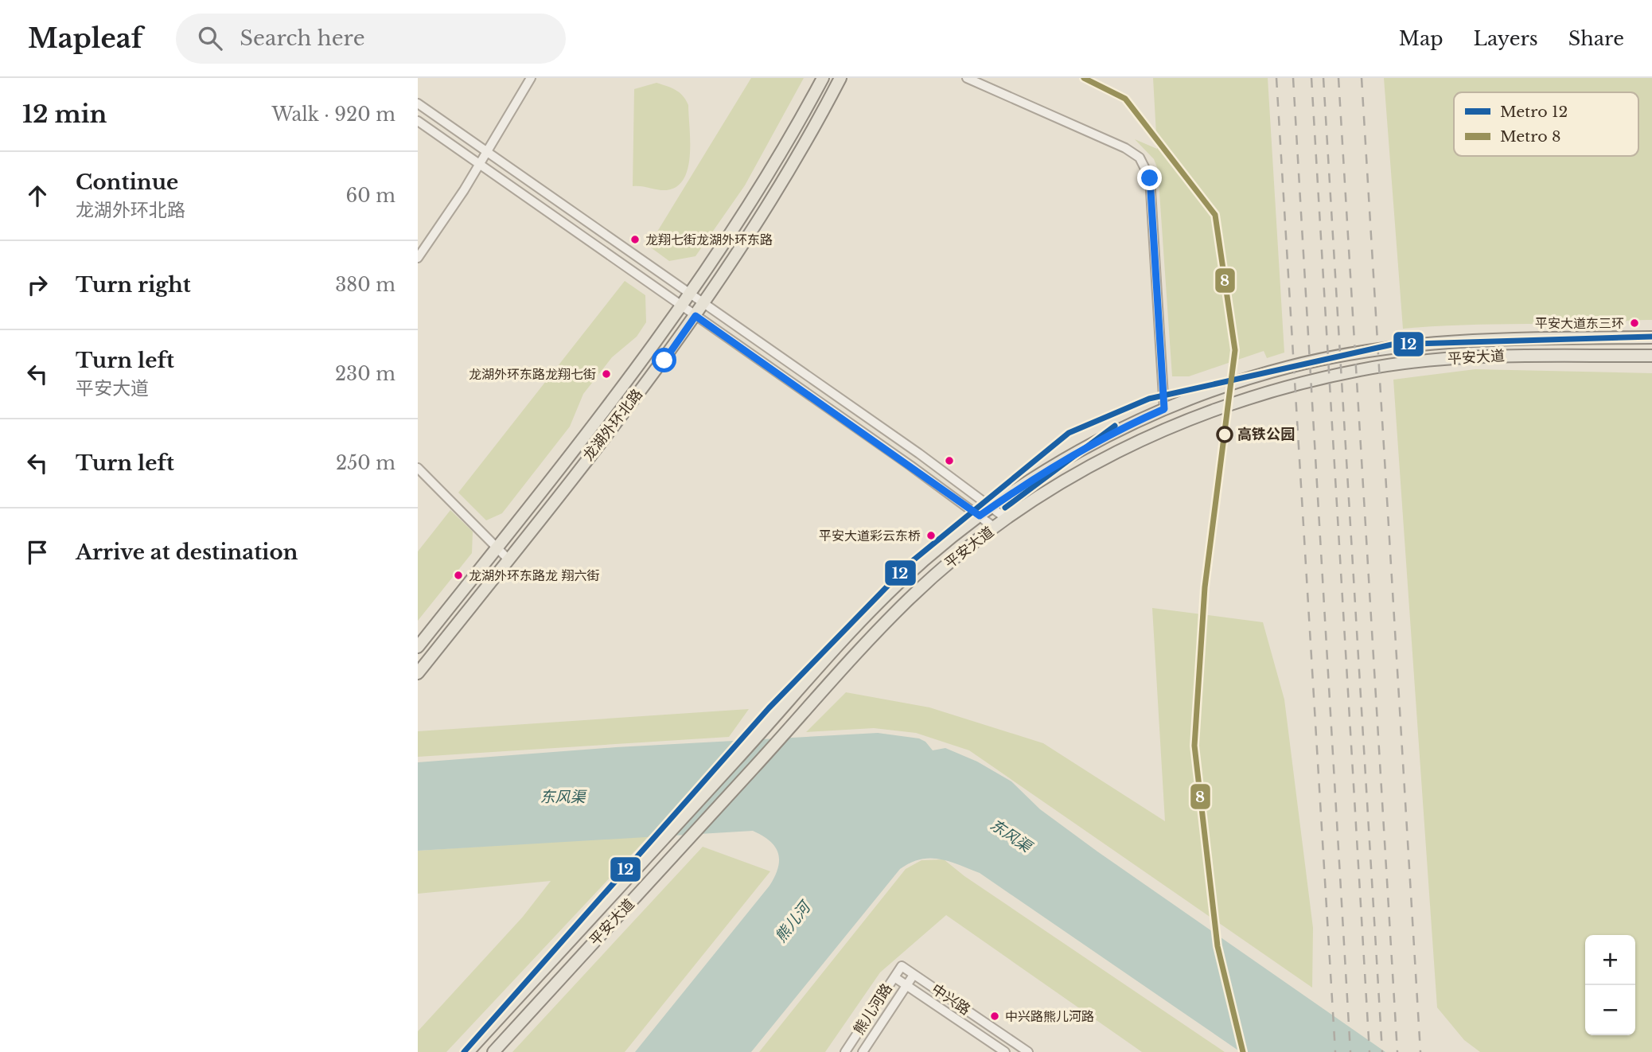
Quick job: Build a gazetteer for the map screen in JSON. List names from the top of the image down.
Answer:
{
  "streets": {
    "main road": ["平安大道", "龙湖外环北路"],
    "street": ["中兴路", "熊儿河路"]
  },
  "crossings": [
    ["中兴路", "熊儿河路"]
  ],
  "water": ["东风渠", "熊儿河"],
  "places": [
    "龙翔七街龙湖外环东路",
    "平安大道东三环",
    "龙湖外环东路龙翔七街",
    "高铁公园",
    "平安大道彩云东桥",
    "龙湖外环东路龙 翔六街",
    "中兴路熊儿河路"
  ],
  "lines": ["metro line 8", "metro line 12"],
  "legend": ["Metro 12", "Metro 8"],
  "page": {
    "header": "Mapleaf",
    "search": "Search here",
    "nav": ["Map", "Layers", "Share"],
    "heading": ["12 min", "Walk · 920 m"],
    "list": [
      ["Continue", "龙湖外环北路", "60 m"],
      ["Turn right", "380 m"],
      ["Turn left", "平安大道", "230 m"],
      ["Turn left", "250 m"],
      "Arrive at destination"
    ],
    "map_buttons": ["+", "−"]
  }
}
